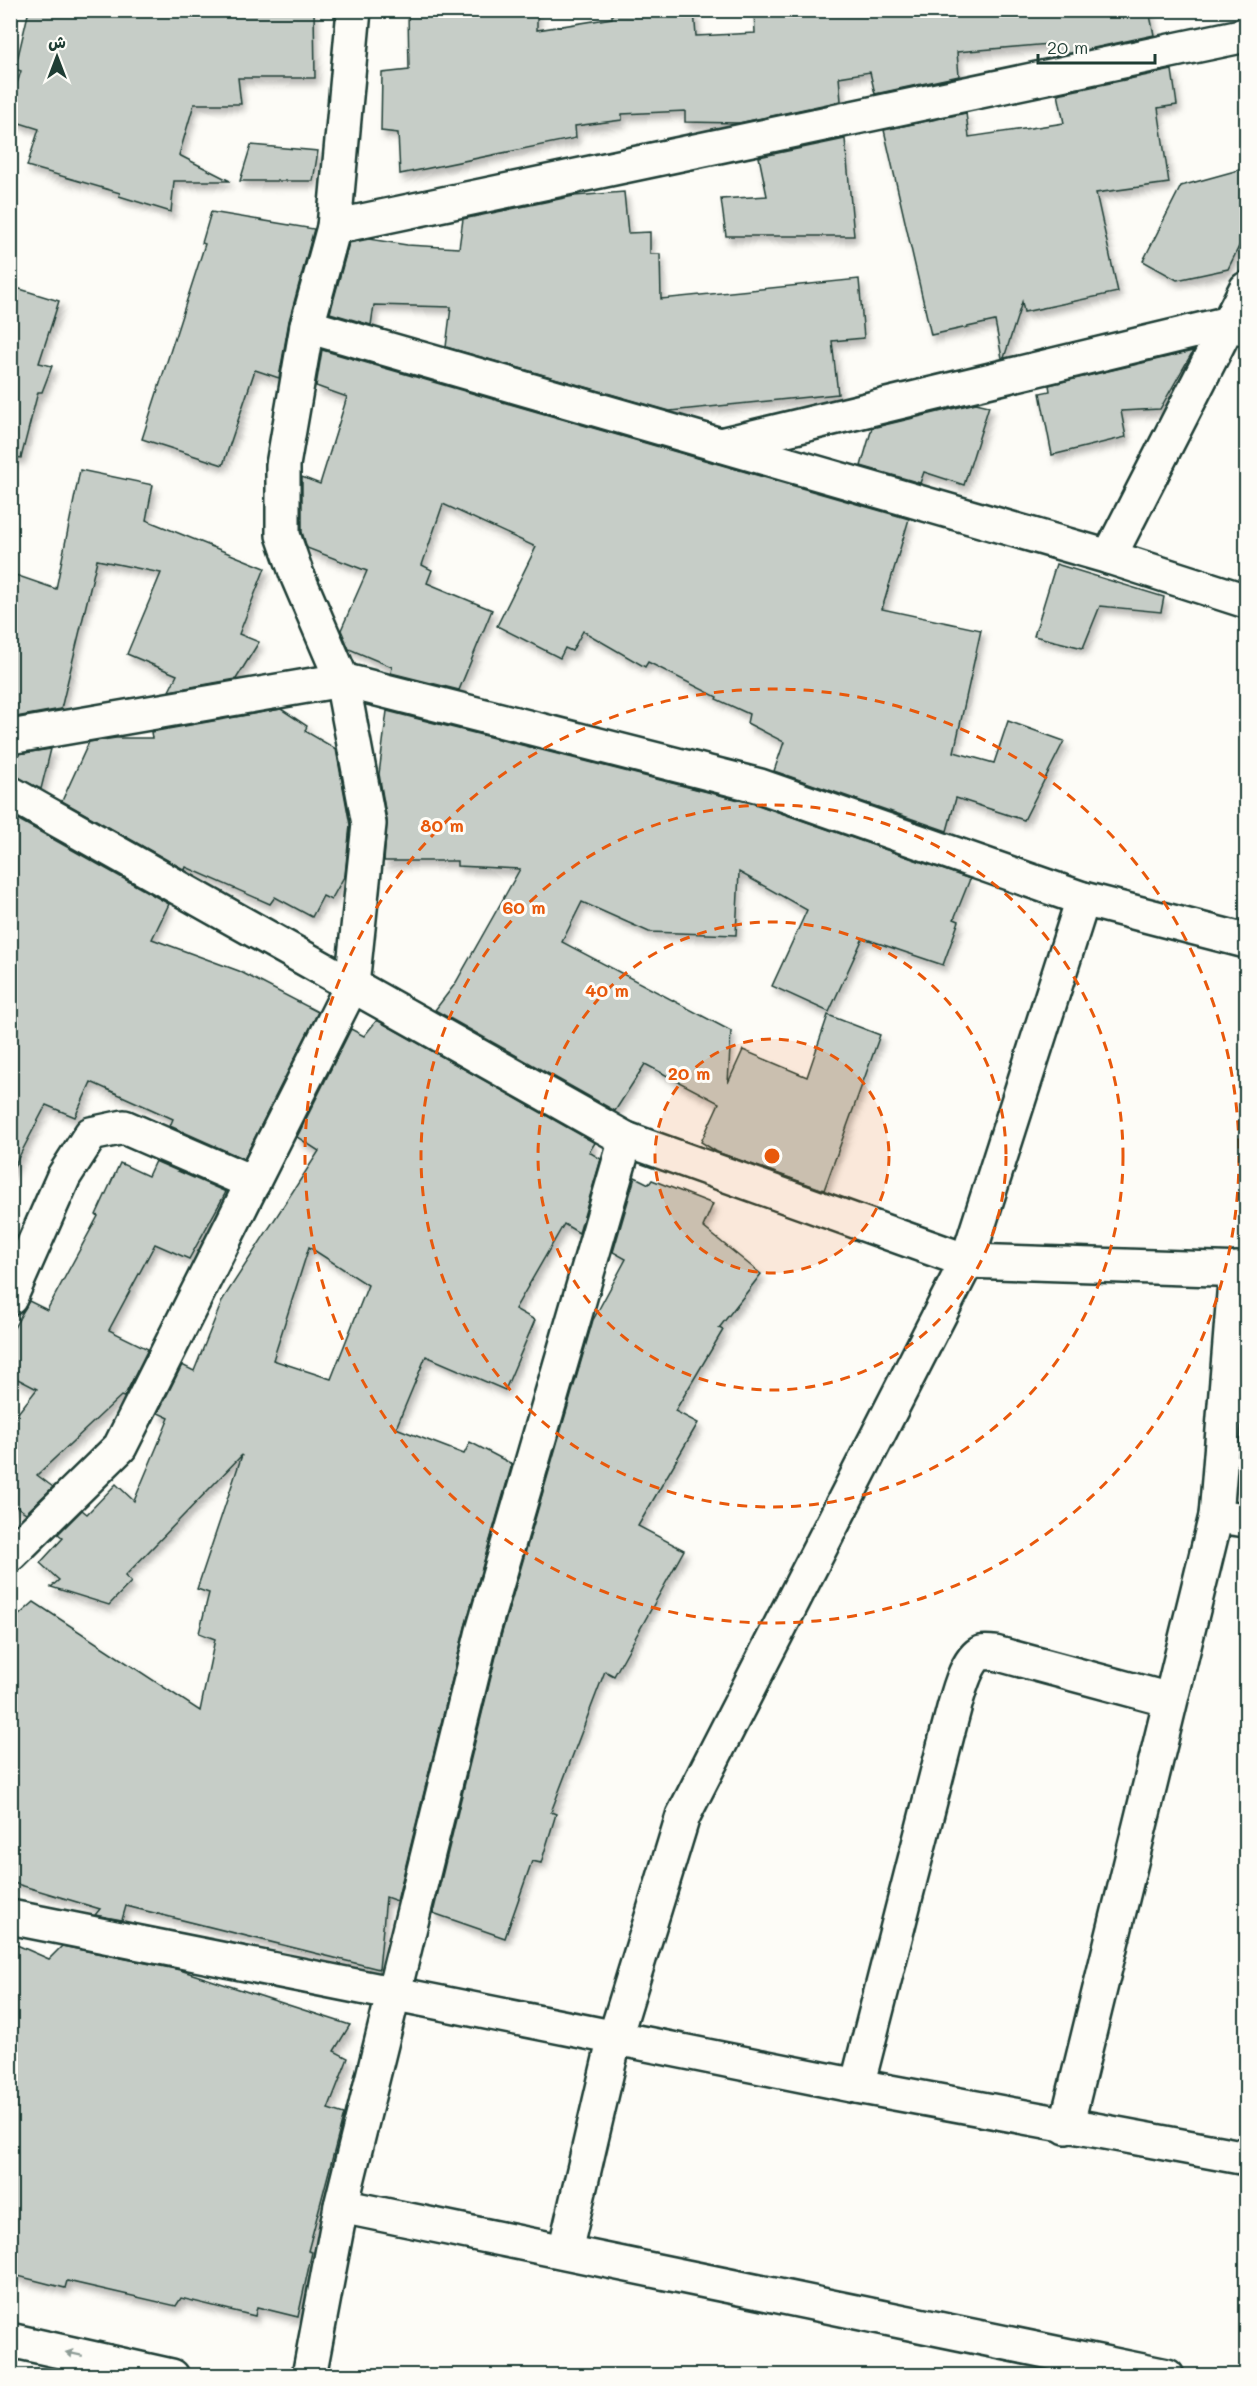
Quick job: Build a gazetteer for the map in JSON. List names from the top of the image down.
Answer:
{
  "scale_bar": "20 m",
  "north": "top",
  "rings": [
    "80 m",
    "60 m",
    "40 m",
    "20 m"
  ]
}
